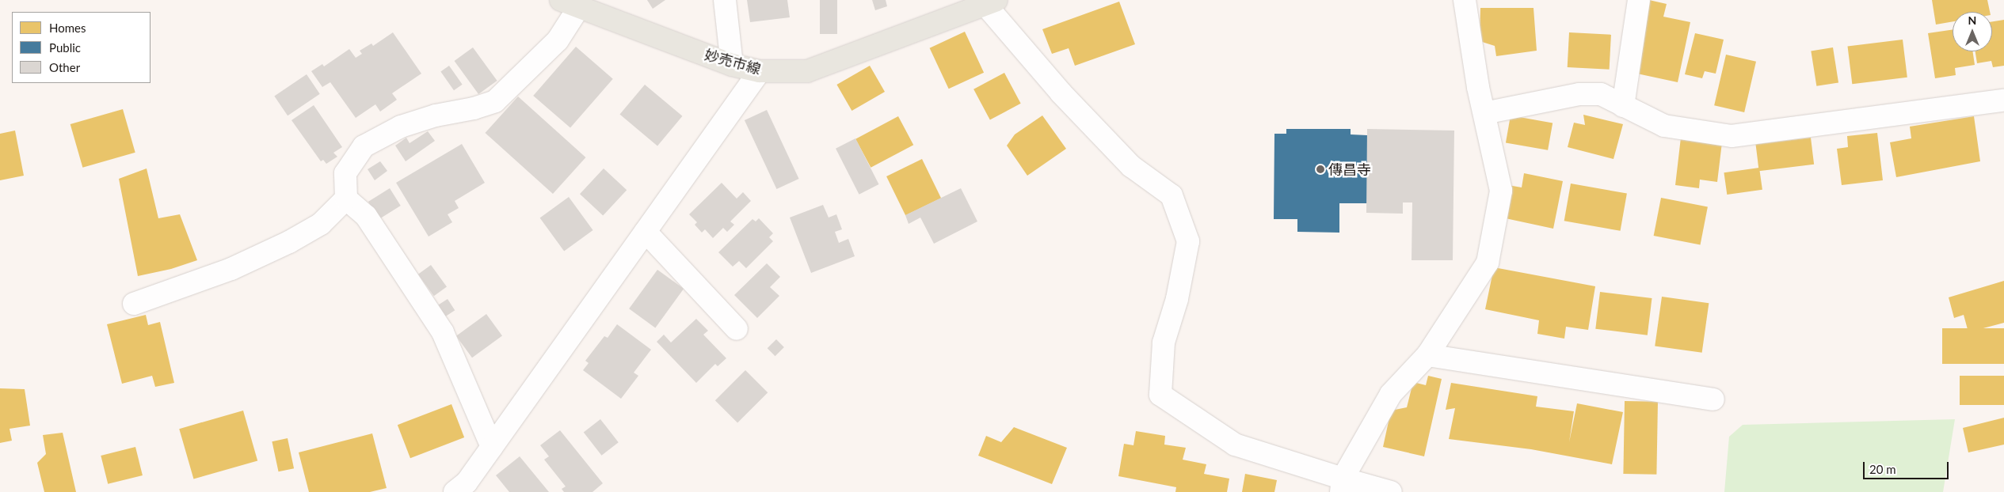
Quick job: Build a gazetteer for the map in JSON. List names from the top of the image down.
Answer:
{
  "streets": {
    "main road": ["妙売市線"]
  },
  "places": ["傳昌寺"],
  "legend": ["Homes", "Public", "Other"],
  "scale_bar": "20 m",
  "north": "top"
}
